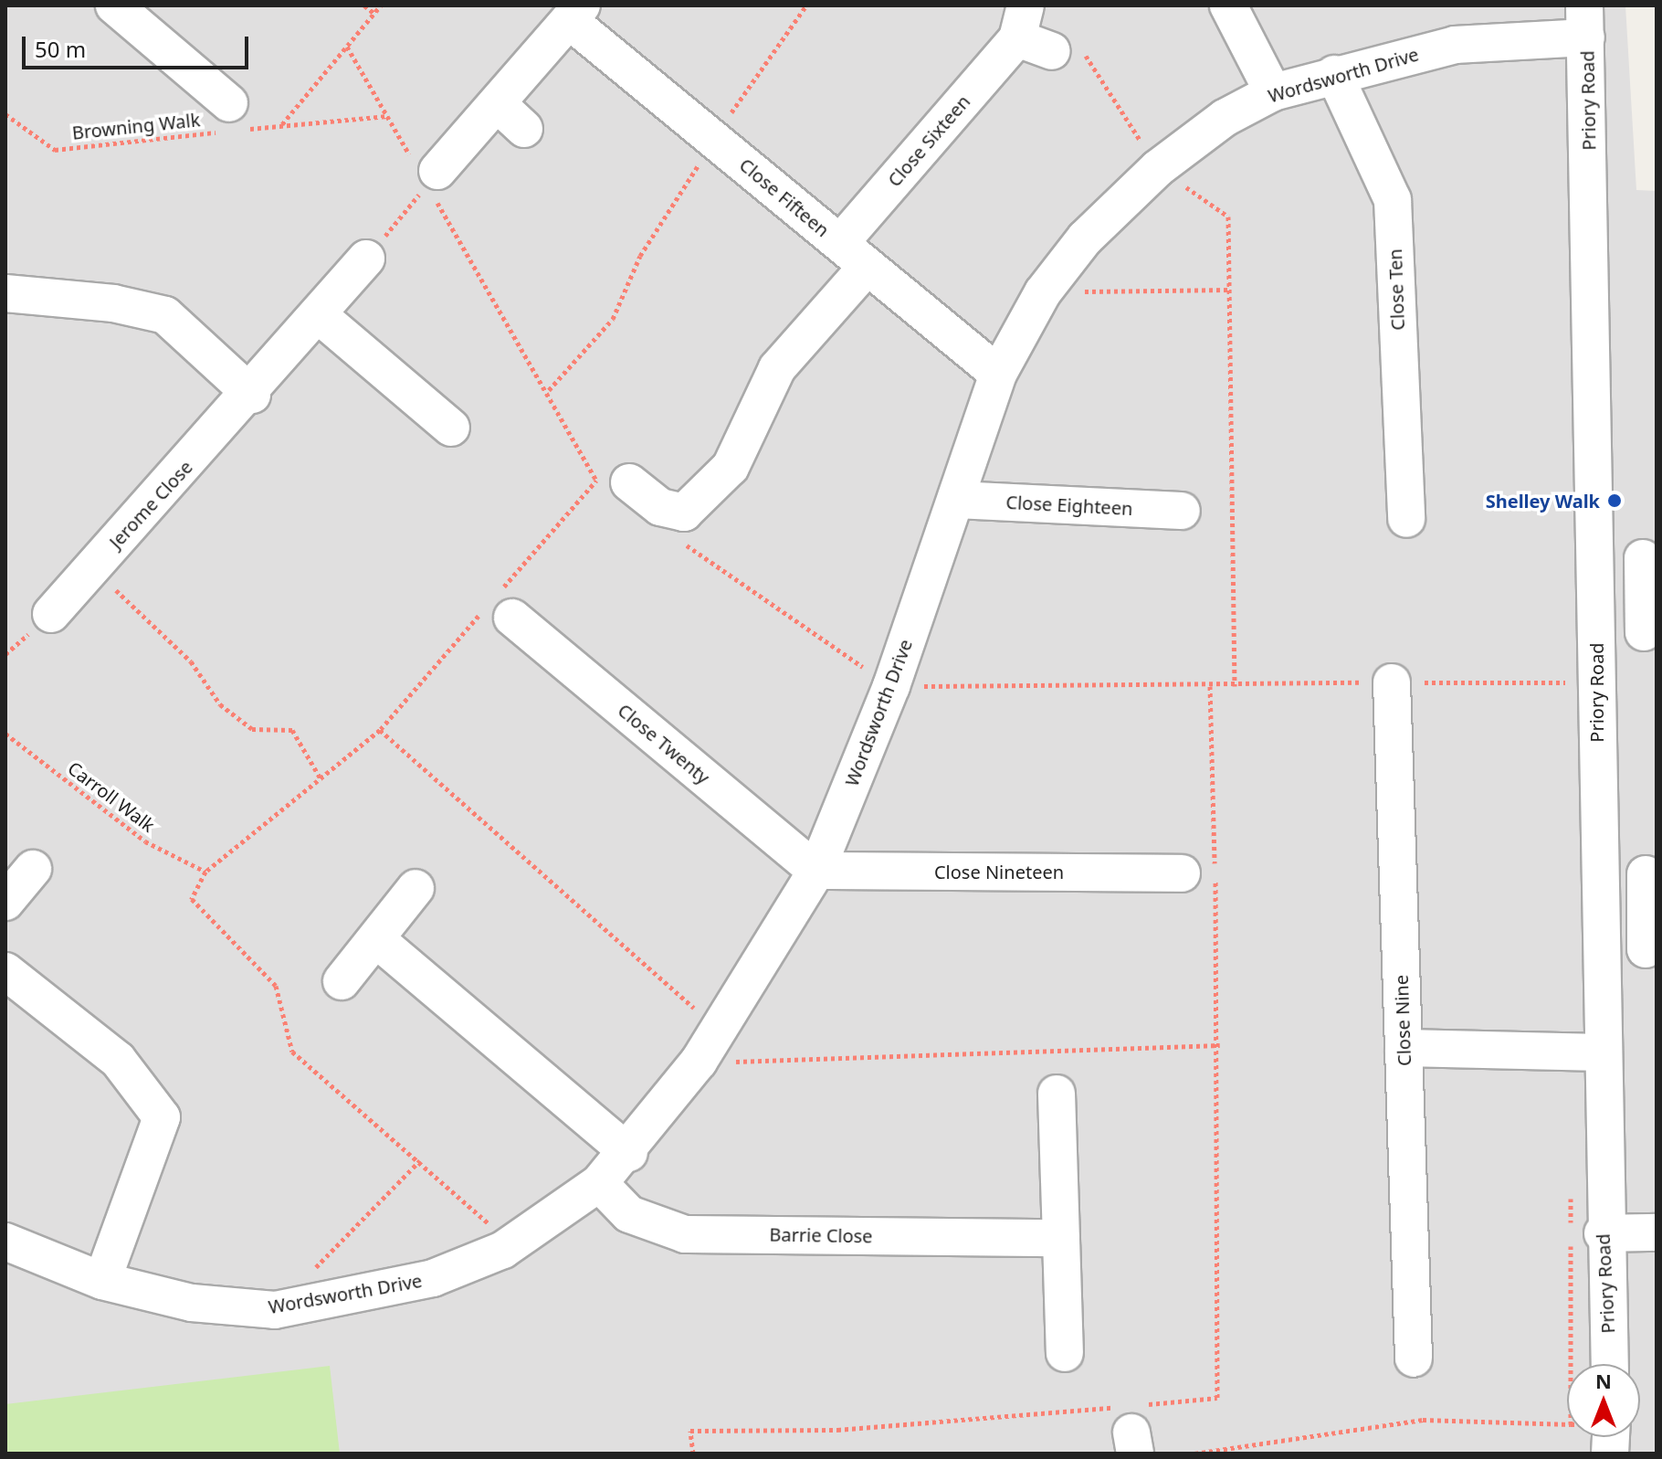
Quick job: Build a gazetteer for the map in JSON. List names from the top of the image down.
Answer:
{
  "streets": {
    "street": [
      "Wordsworth Drive",
      "Priory Road",
      "Close Sixteen",
      "Close Fifteen",
      "Close Ten",
      "Jerome Close",
      "Close Eighteen",
      "Close Twenty",
      "Close Nineteen",
      "Close Nine",
      "Barrie Close"
    ],
    "path": ["Browning Walk", "Carroll Walk"]
  },
  "crossings": [
    ["Wordsworth Drive", "Priory Road"],
    ["Wordsworth Drive", "Close Fifteen"],
    ["Wordsworth Drive", "Close Ten"],
    ["Wordsworth Drive", "Close Eighteen"],
    ["Wordsworth Drive", "Close Twenty"],
    ["Wordsworth Drive", "Close Nineteen"],
    ["Wordsworth Drive", "Barrie Close"],
    ["Close Sixteen", "Close Fifteen"],
    ["Close Twenty", "Close Nineteen"]
  ],
  "places": ["Shelley Walk"],
  "scale_bar": "50 m",
  "north": "top"
}
